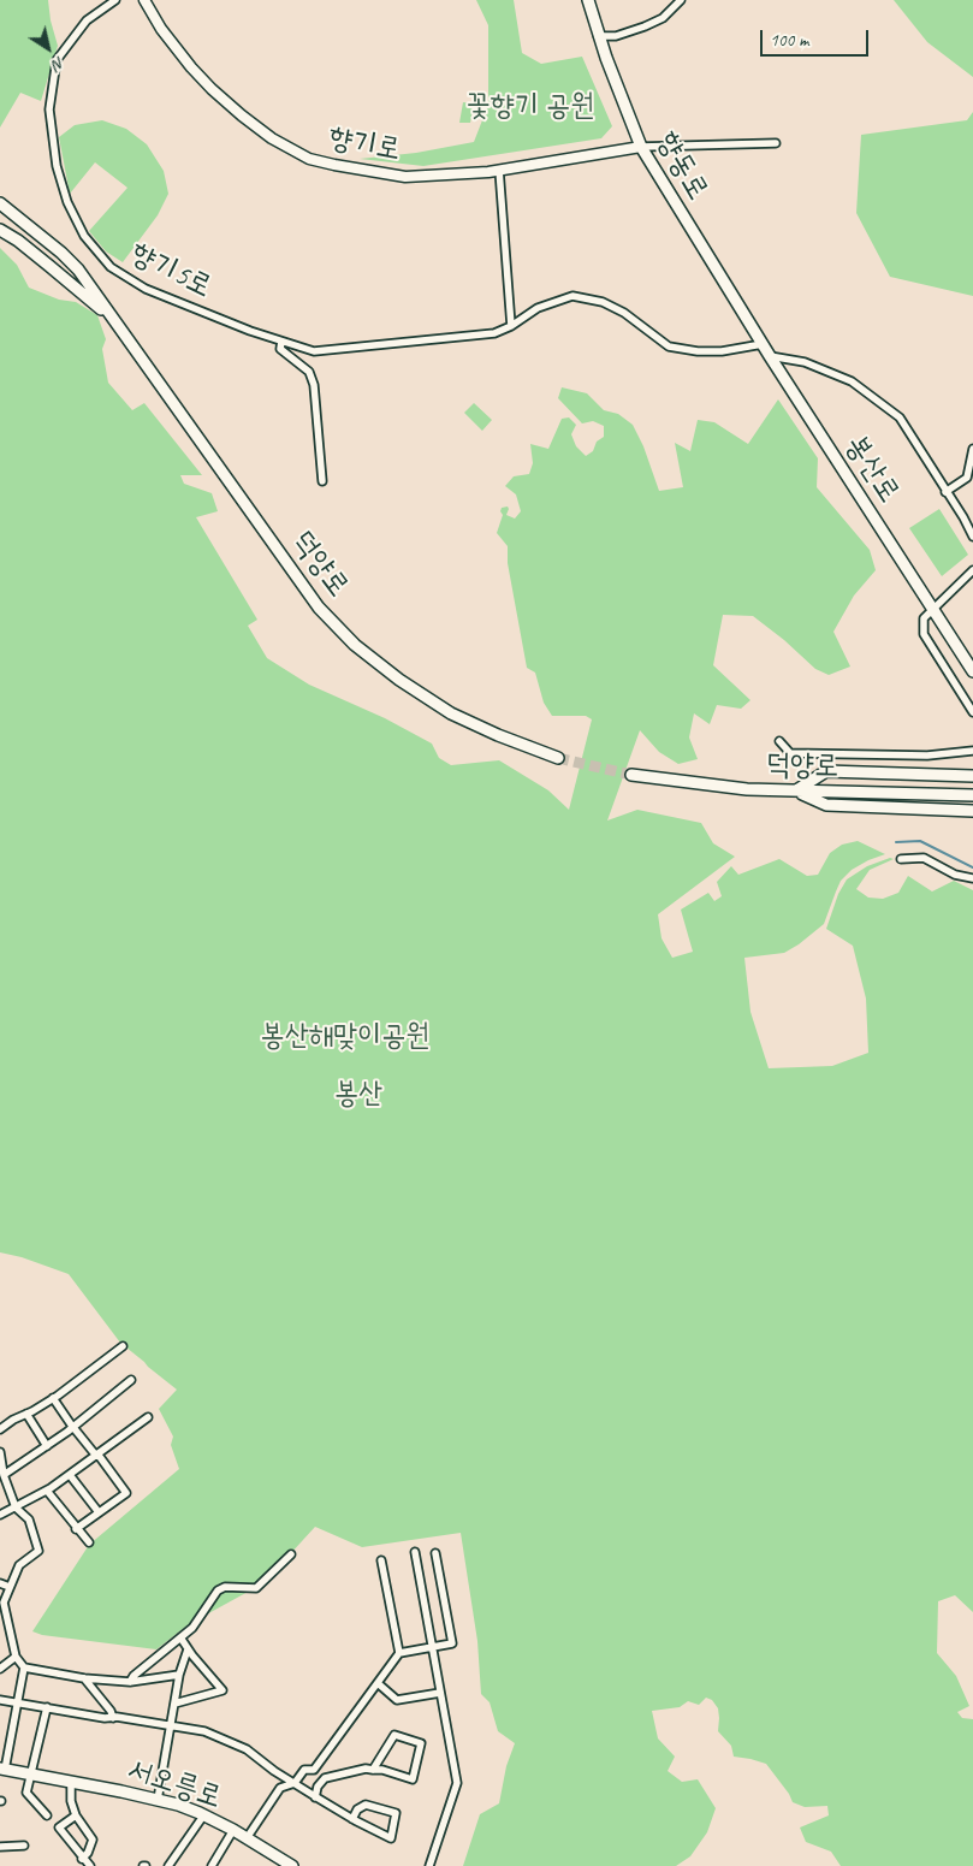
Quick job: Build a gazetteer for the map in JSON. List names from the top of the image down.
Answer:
{
  "streets": {
    "main road": [
      "향기로",
      "향동로",
      "봉산로",
      "덕양로",
      "서오릉로"
    ],
    "street": ["향기5로"]
  },
  "crossings": [
    ["향기로", "향동로"],
    ["향동로", "향기5로"],
    ["향동로", "봉산로"],
    ["향기5로", "봉산로"]
  ],
  "parks": ["꽃향기 공원", "봉산해맞이공원", "봉산"],
  "scale_bar": "100 m",
  "north": "bottom right"
}
